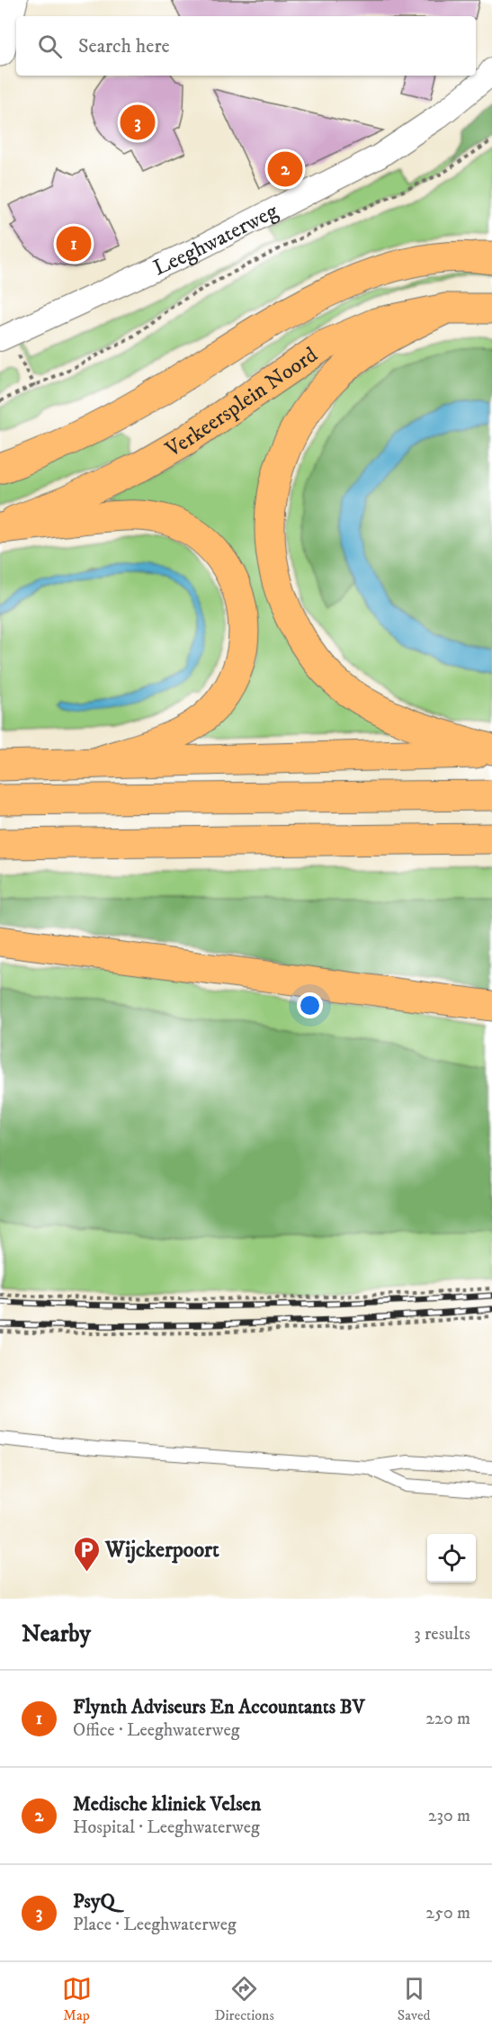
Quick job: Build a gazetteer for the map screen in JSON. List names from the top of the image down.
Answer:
{
  "streets": {
    "main road": ["Verkeersplein Noord"],
    "street": ["Leeghwaterweg"]
  },
  "places": {
    "parking": ["Wijckerpoort"]
  },
  "page": {
    "search": "Search here",
    "pins": ["3", "2", "1"],
    "heading": ["Nearby", "3 results"],
    "list": [
      {
        "mark": "1",
        "name": "Flynth Adviseurs En Accountants BV",
        "note": "Office · Leeghwaterweg",
        "value": "220 m"
      },
      {
        "mark": "2",
        "name": "Medische kliniek Velsen",
        "note": "Hospital · Leeghwaterweg",
        "value": "230 m"
      },
      {
        "mark": "3",
        "name": "PsyQ",
        "note": "Place · Leeghwaterweg",
        "value": "250 m"
      }
    ],
    "nav": ["Map", "Directions", "Saved"]
  }
}
